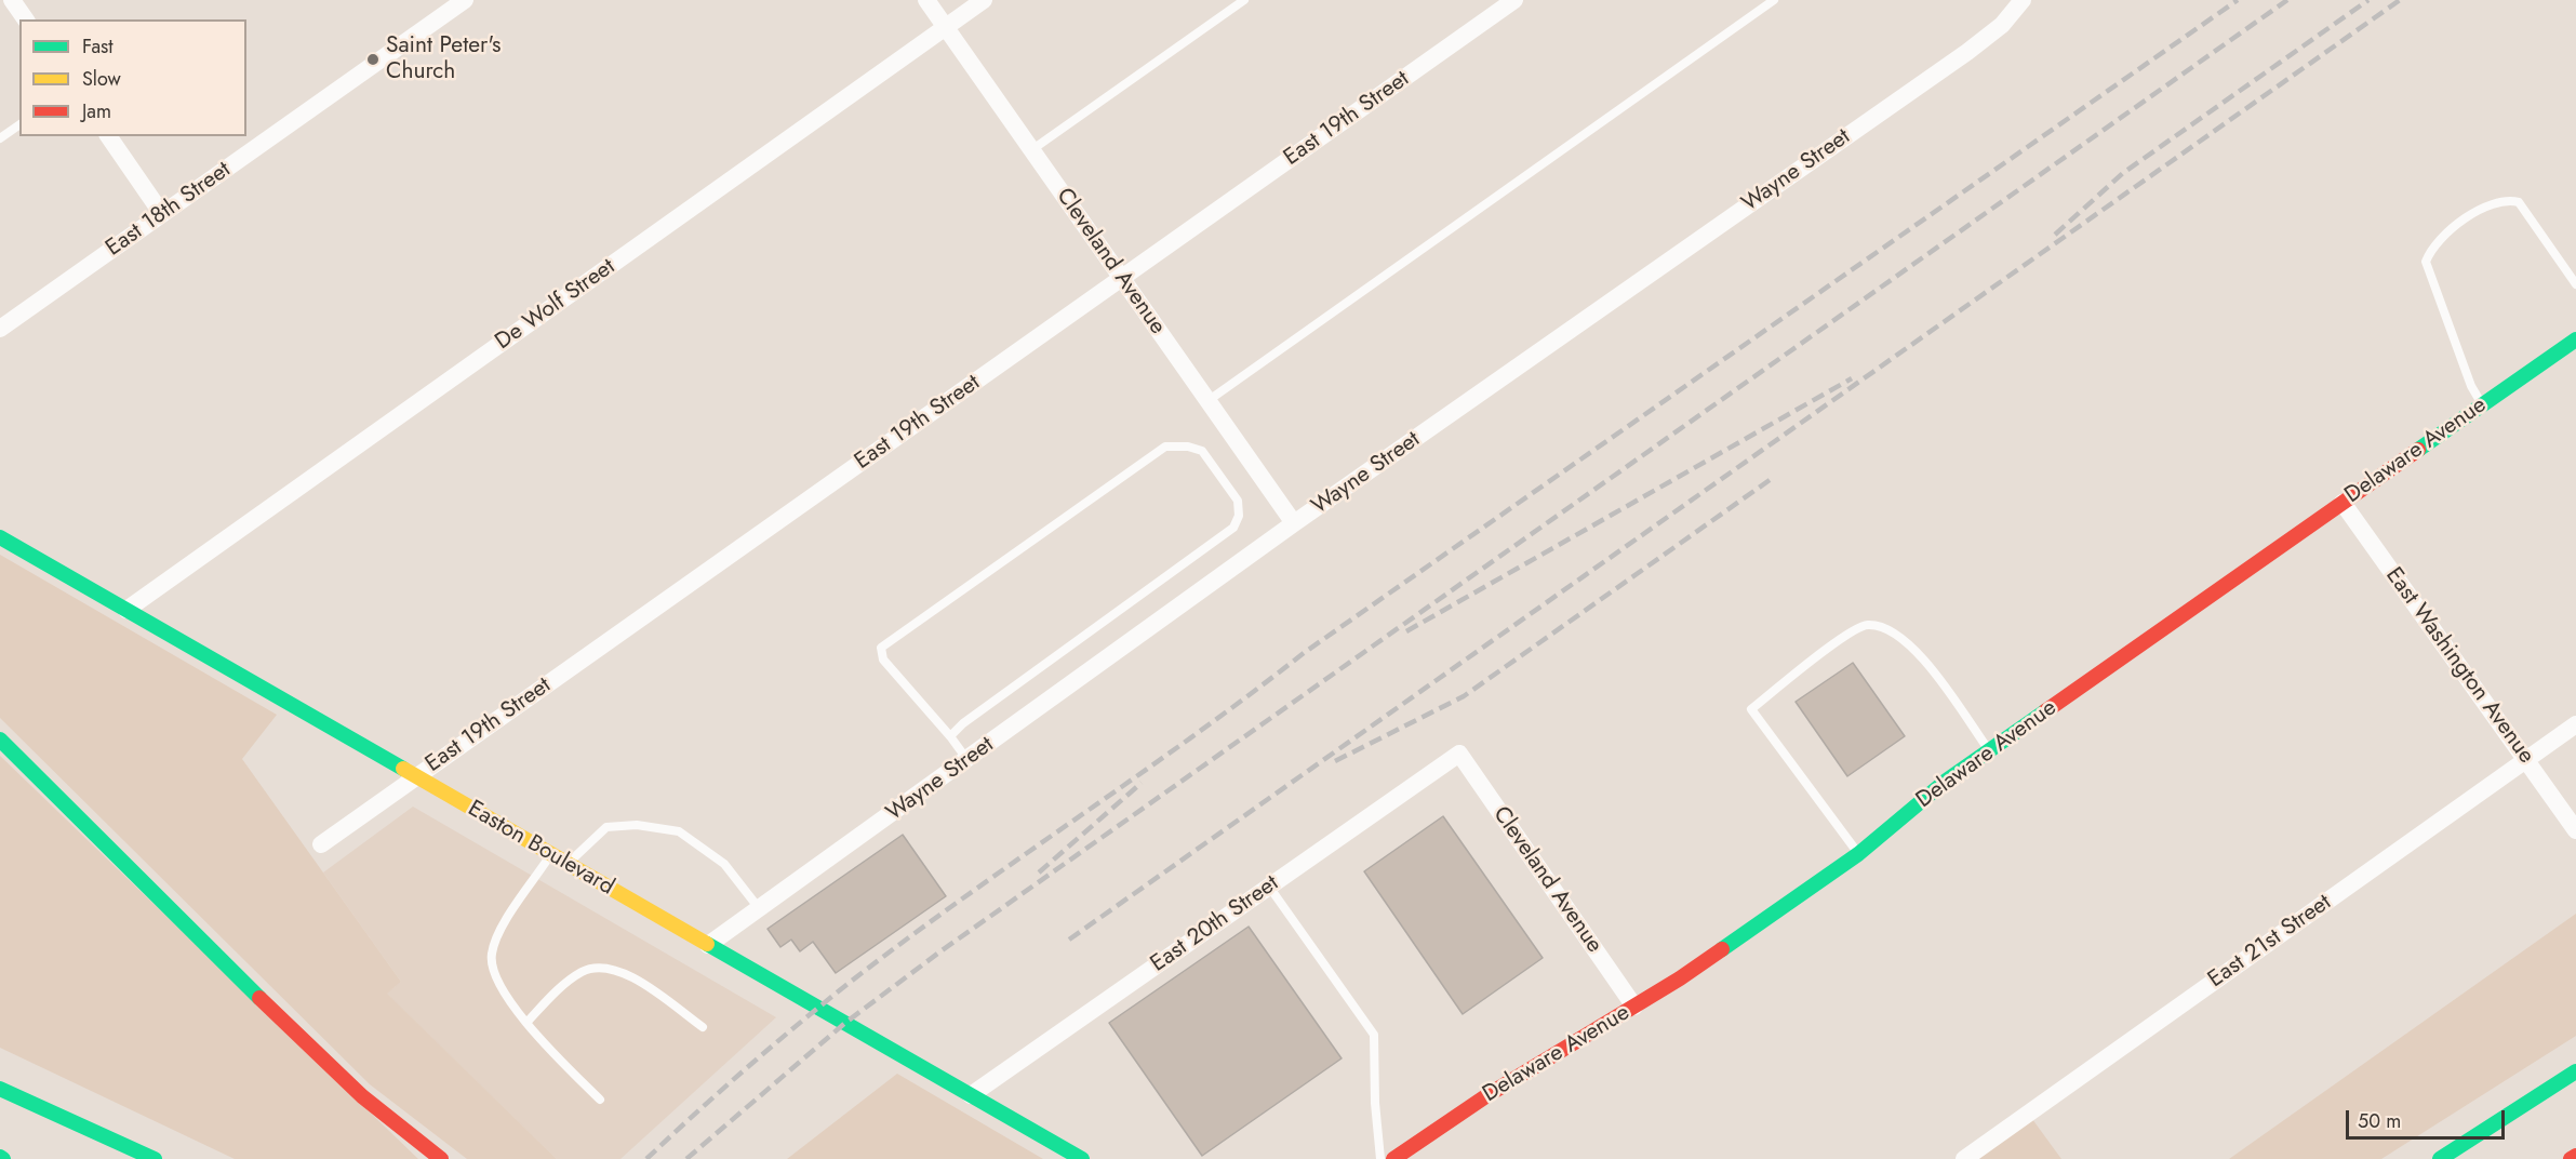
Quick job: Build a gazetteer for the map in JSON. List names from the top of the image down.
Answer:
{
  "streets": {
    "main road": ["Delaware Avenue", "Easton Boulevard"],
    "street": [
      "East 19th Street",
      "Wayne Street",
      "East 18th Street",
      "Cleveland Avenue",
      "De Wolf Street",
      "East Washington Avenue",
      "East 20th Street",
      "East 21st Street"
    ]
  },
  "crossings": [
    ["East 19th Street", "Cleveland Avenue"],
    ["East 19th Street", "Easton Boulevard"],
    ["Wayne Street", "Cleveland Avenue"],
    ["Wayne Street", "Easton Boulevard"],
    ["Cleveland Avenue", "De Wolf Street"],
    ["Cleveland Avenue", "Delaware Avenue"],
    ["Cleveland Avenue", "East 20th Street"],
    ["De Wolf Street", "Easton Boulevard"],
    ["Delaware Avenue", "East Washington Avenue"],
    ["East Washington Avenue", "East 21st Street"],
    ["Easton Boulevard", "East 20th Street"]
  ],
  "places": ["Saint Peter's Church"],
  "legend": ["Fast", "Slow", "Jam"],
  "scale_bar": "50 m"
}
